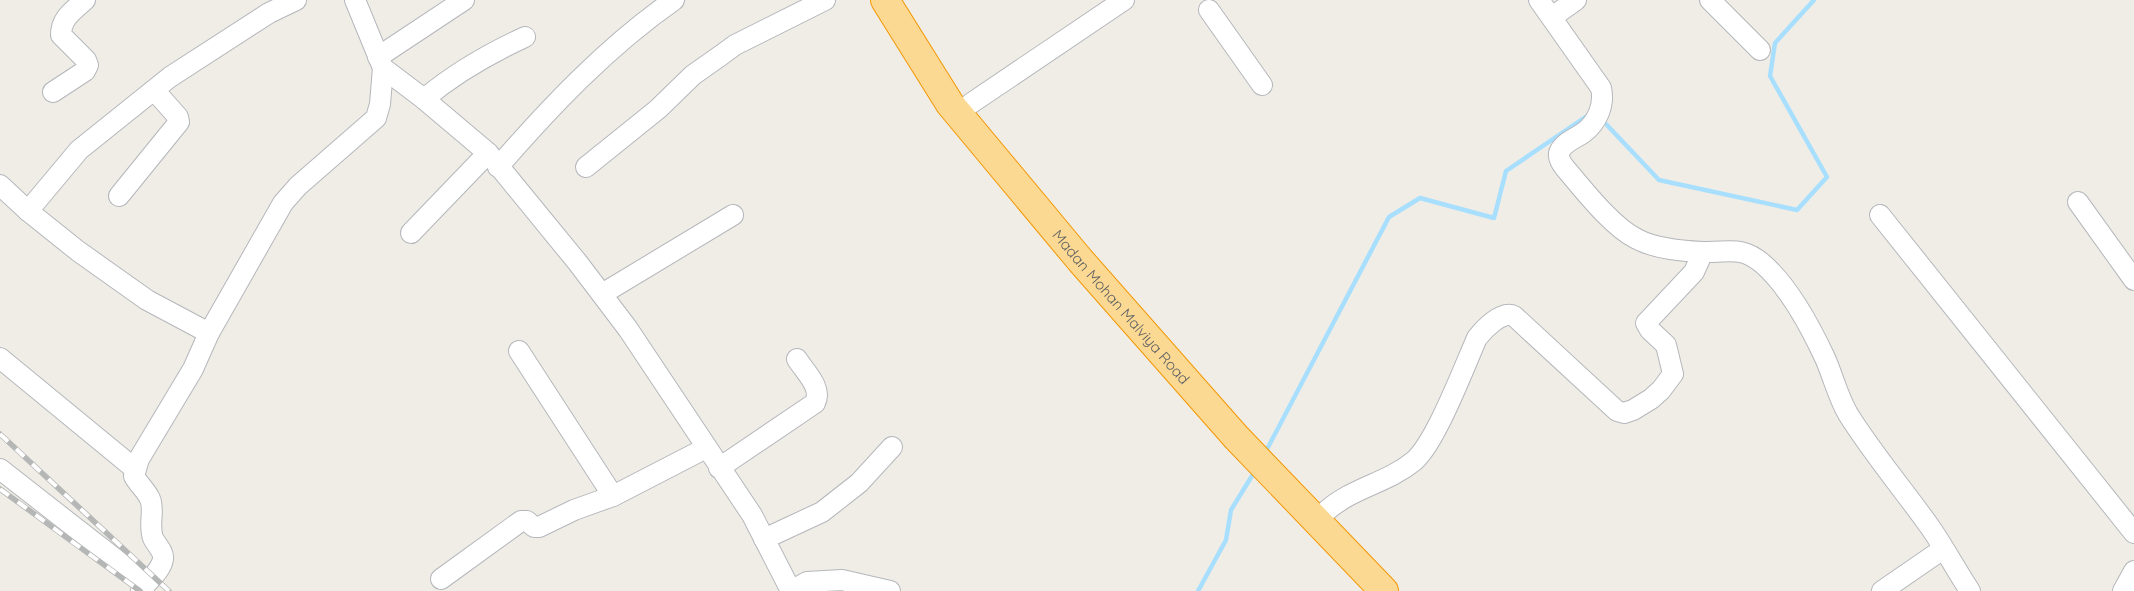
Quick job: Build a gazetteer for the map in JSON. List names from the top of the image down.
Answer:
{
  "streets": {
    "highway": ["Madan Mohan Malviya Road"]
  }
}
